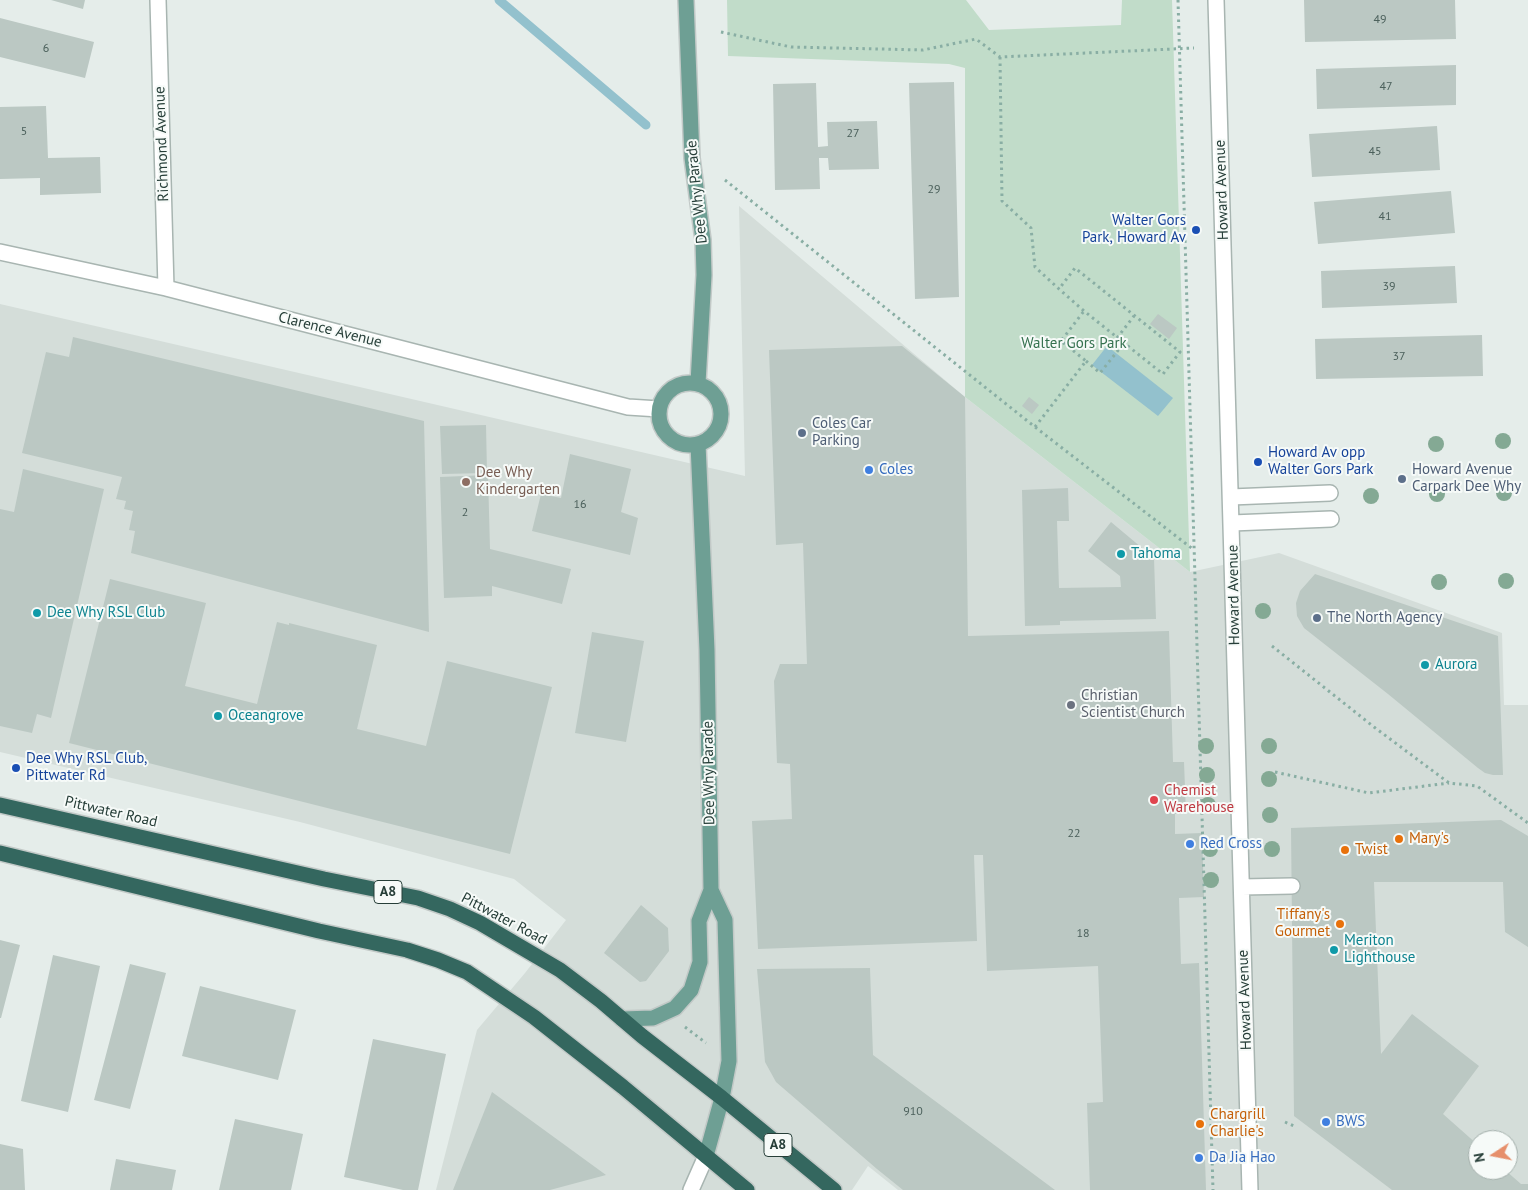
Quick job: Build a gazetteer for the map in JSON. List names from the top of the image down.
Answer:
{
  "streets": {
    "highway": ["Pittwater Road", "A8"],
    "main road": ["Dee Why Parade"],
    "street": ["Richmond Avenue", "Howard Avenue", "Clarence Avenue"]
  },
  "crossings": [
    ["Richmond Avenue", "Clarence Avenue"],
    ["Dee Why Parade", "Clarence Avenue"],
    ["Dee Why Parade", "Pittwater Road"]
  ],
  "parks": ["Walter Gors Park"],
  "places": [
    "Walter Gors Park, Howard Av",
    "Coles Car Parking",
    "Howard Av opp Walter Gors Park",
    "Coles",
    "Howard Avenue Carpark Dee Why",
    "Dee Why Kindergarten",
    "Tahoma",
    "Dee Why RSL Club",
    "The North Agency",
    "Aurora",
    "Christian Scientist Church",
    "Oceangrove",
    "Dee Why RSL Club, Pittwater Rd",
    "Chemist Warehouse",
    "Mary's",
    "Red Cross",
    "Twist",
    "Tiffany's Gourmet",
    "Meriton Lighthouse",
    "BWS",
    "Chargrill Charlie's",
    "Da Jia Hao"
  ],
  "house_numbers": [
    "49",
    "6",
    "47",
    "5",
    "27",
    "45",
    "29",
    "41",
    "39",
    "37",
    "16",
    "2",
    "22",
    "18",
    "910"
  ],
  "north": "left"
}
